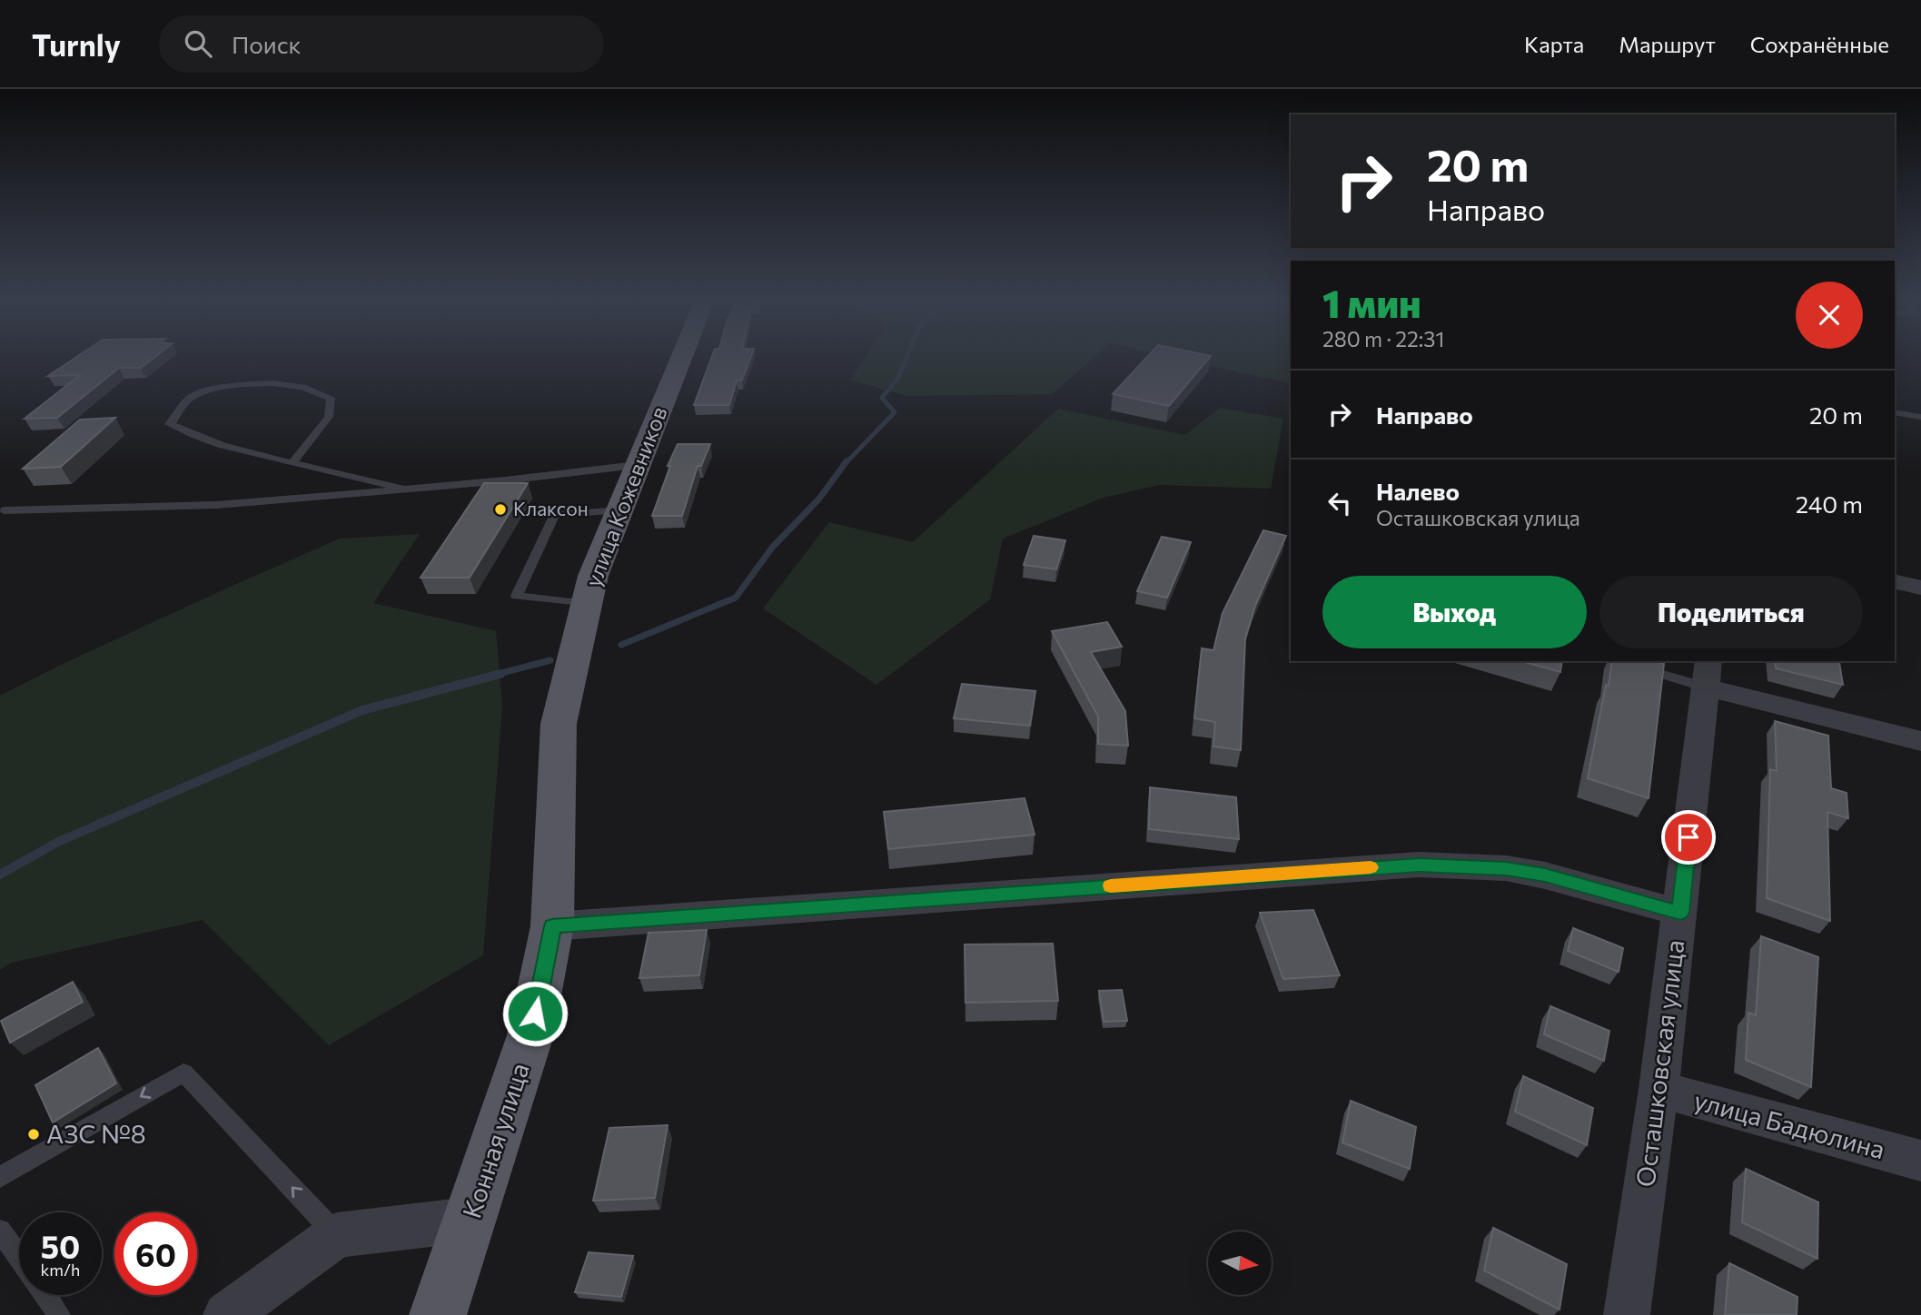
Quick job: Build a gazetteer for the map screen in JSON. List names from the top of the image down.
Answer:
{
  "streets": {
    "main road": ["улица Кожевников", "Конная улица"],
    "street": ["Осташковская улица", "улица Бадюлина"]
  },
  "crossings": [
    ["улица Кожевников", "Конная улица"],
    ["Осташковская улица", "улица Бадюлина"]
  ],
  "places": ["Клаксон", "АЗС №8"],
  "north": "right",
  "page": {
    "header": "Turnly",
    "search": "Поиск",
    "nav": ["Карта", "Маршрут", "Сохранённые"],
    "turn": ["20 m", "Направо"],
    "heading": ["1 мин", "280 m · 22:31"],
    "list": [
      {
        "name": "Направо",
        "value": "20 m"
      },
      {
        "name": "Налево",
        "note": "Осташковская улица",
        "value": "240 m"
      }
    ],
    "buttons": ["Выход", "Поделиться"],
    "speed": "50 km/h",
    "limit": "60"
  }
}
